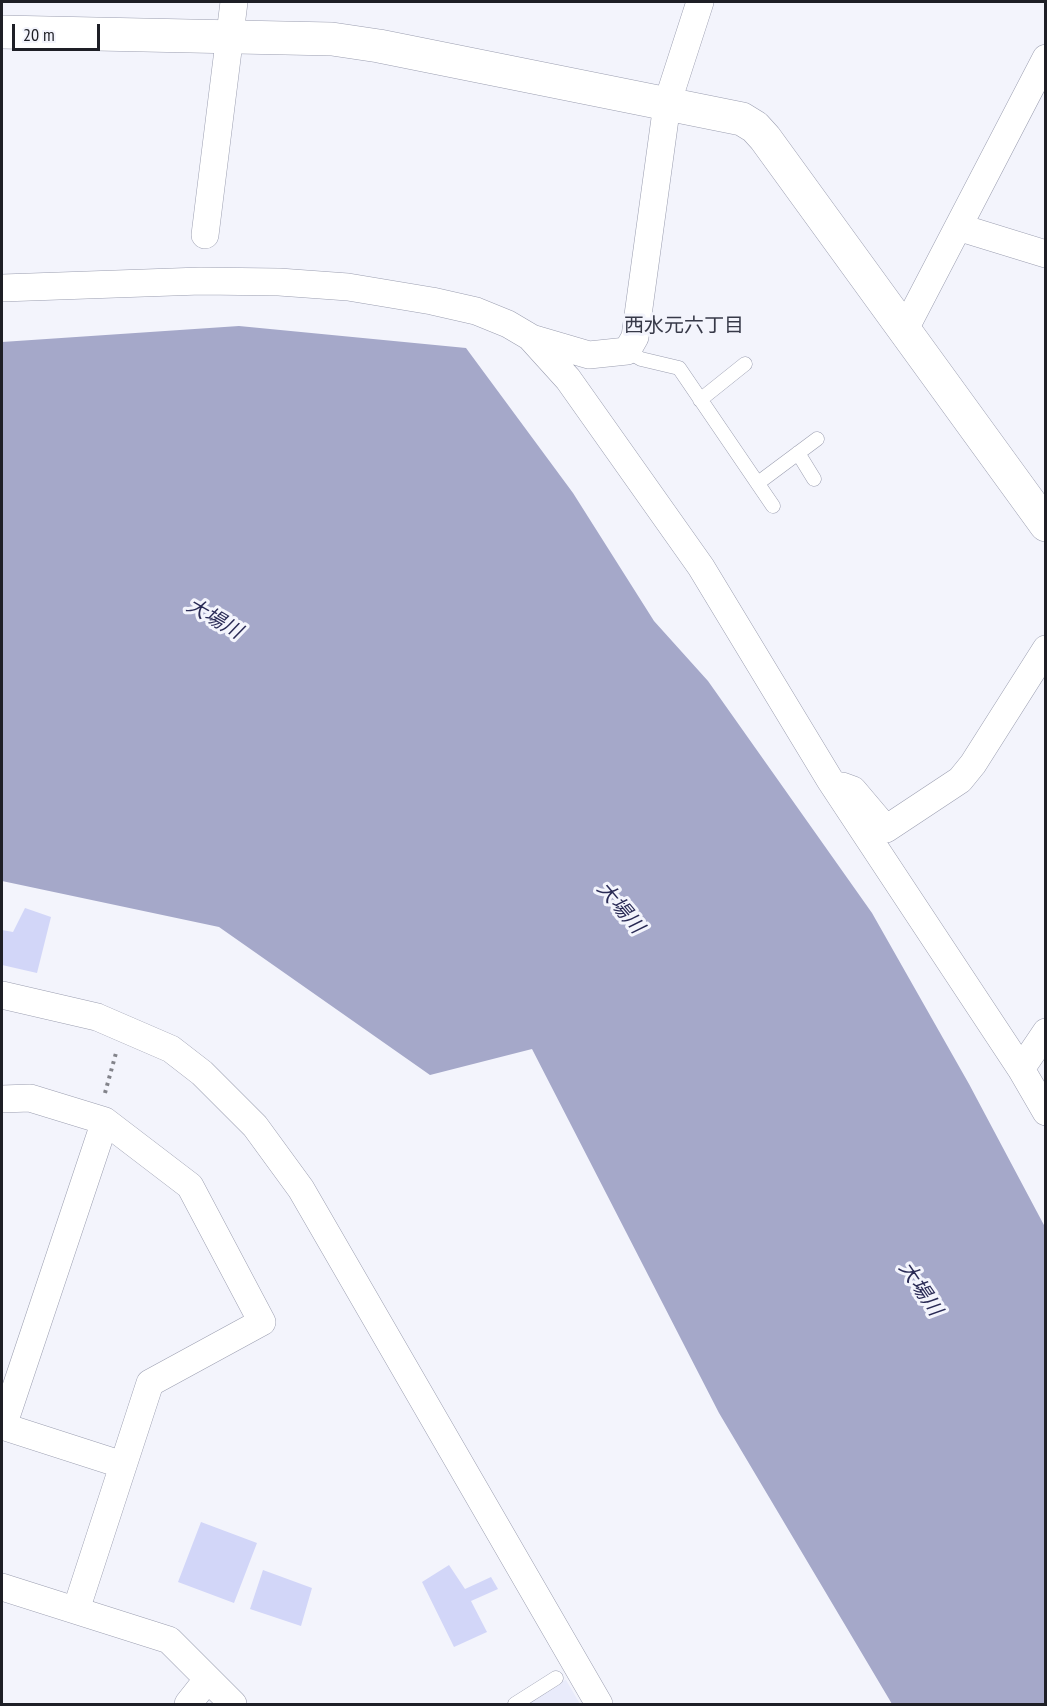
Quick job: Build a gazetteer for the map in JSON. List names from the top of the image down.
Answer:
{
  "districts": ["西水元六丁目"],
  "water": ["大場川"],
  "scale_bar": "20 m"
}
